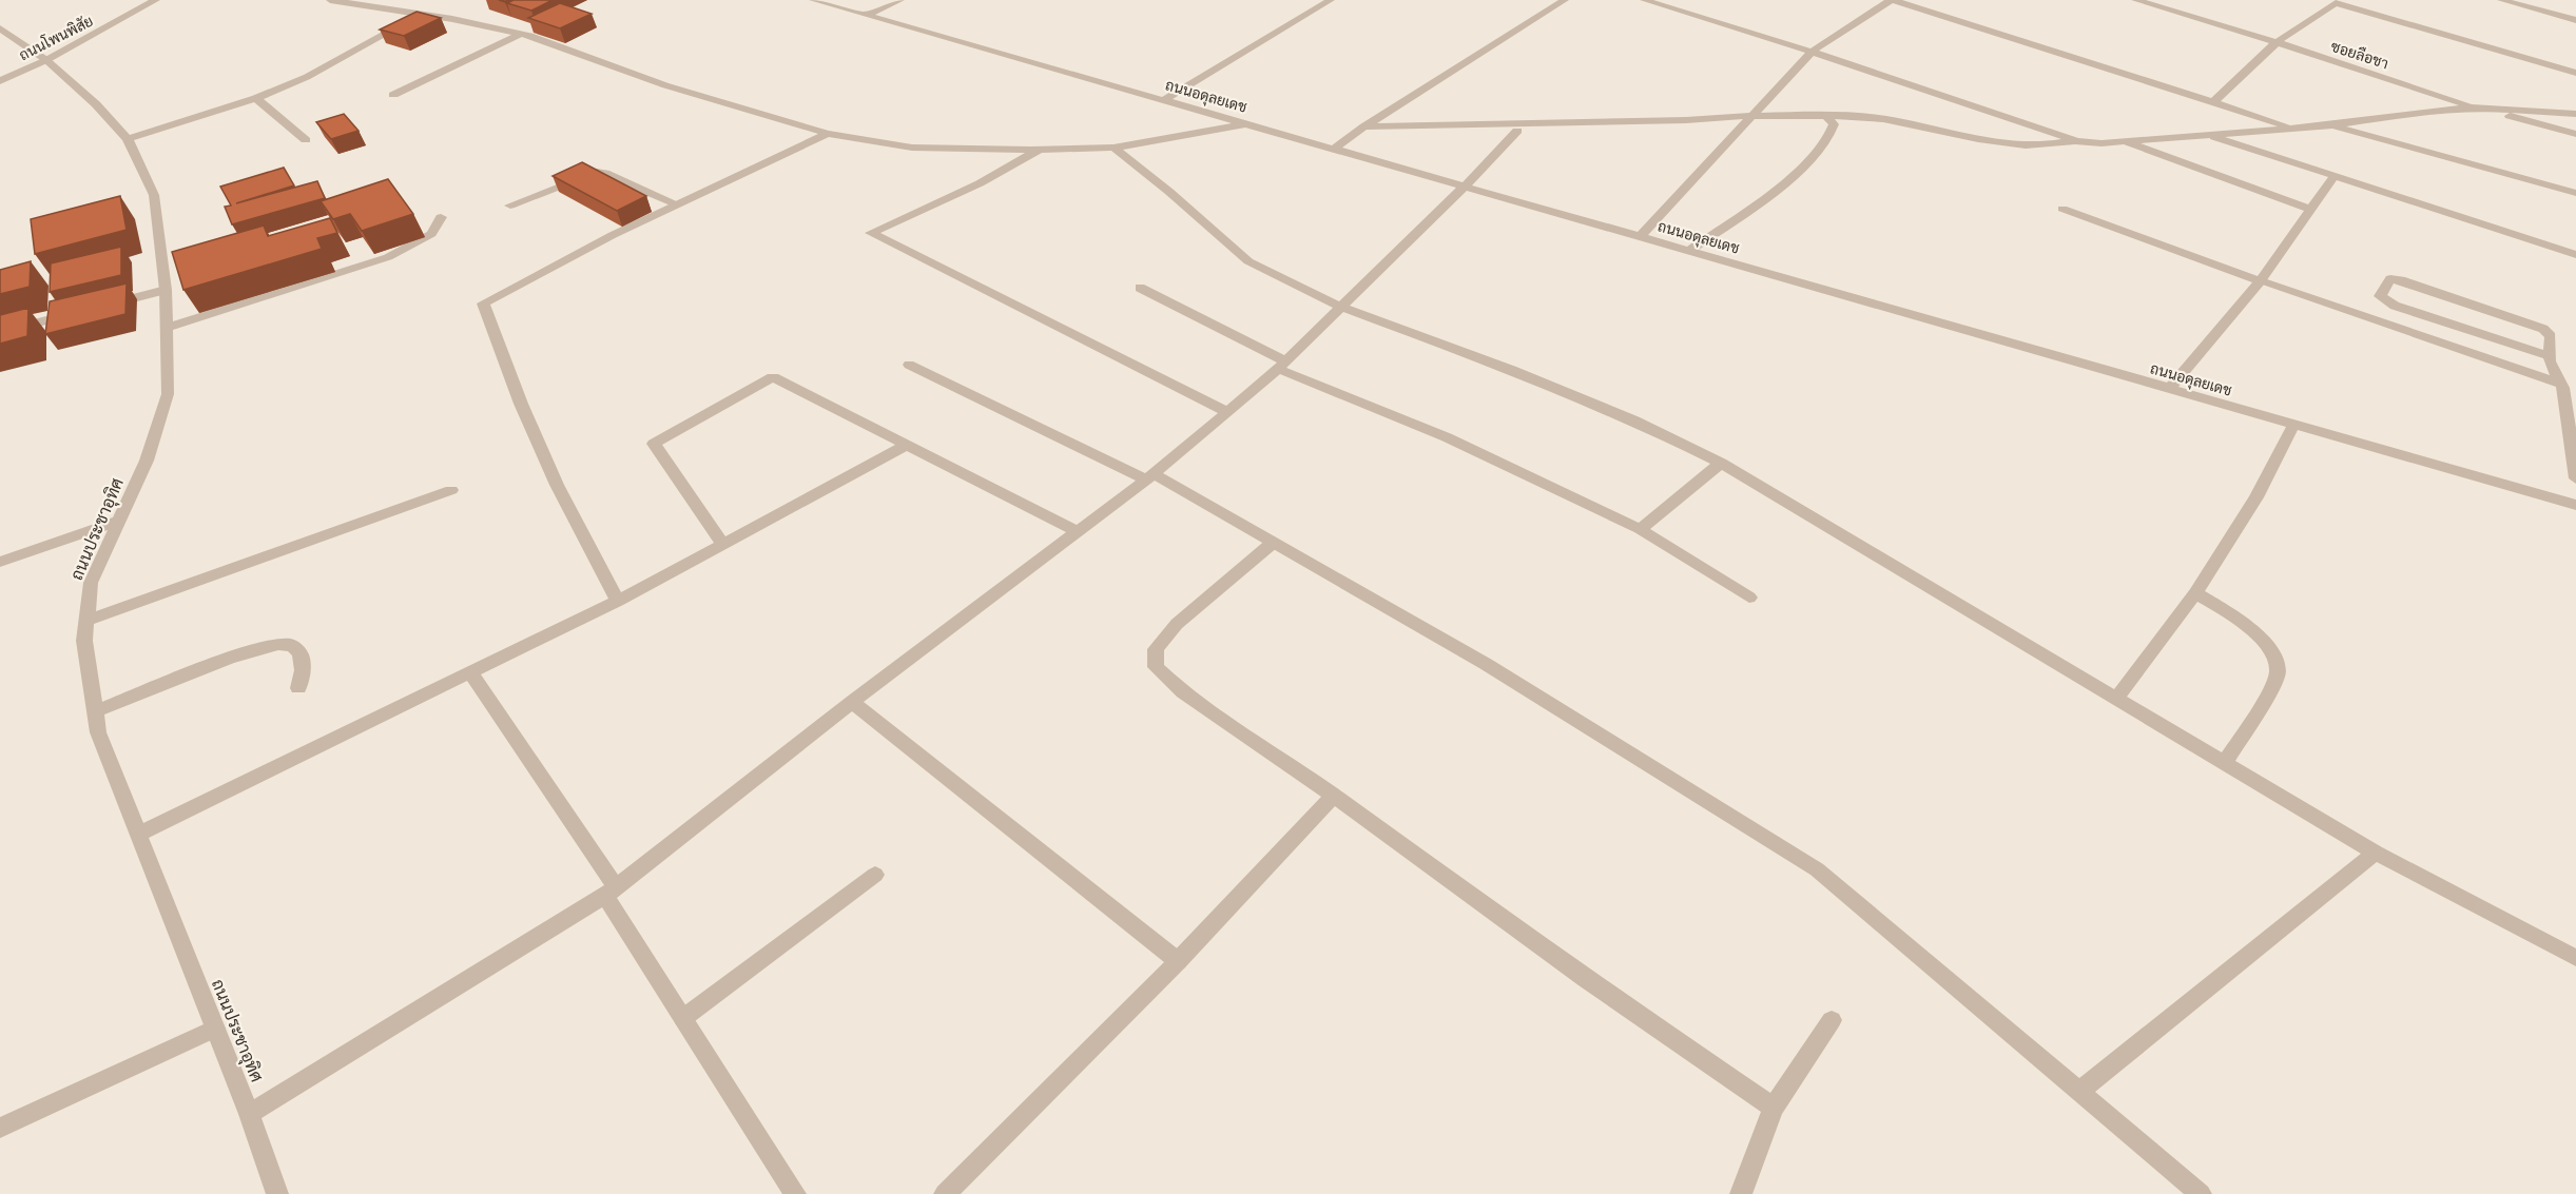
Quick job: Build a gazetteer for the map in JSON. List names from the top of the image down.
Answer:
{
  "streets": {
    "street": [
      "ถนนโพนพิสัย",
      "ซอยลือชา",
      "ถนนอดุลยเดช",
      "ถนนประชาอุทิศ"
    ]
  },
  "crossings": [
    ["ถนนโพนพิสัย", "ถนนประชาอุทิศ"]
  ]
}
